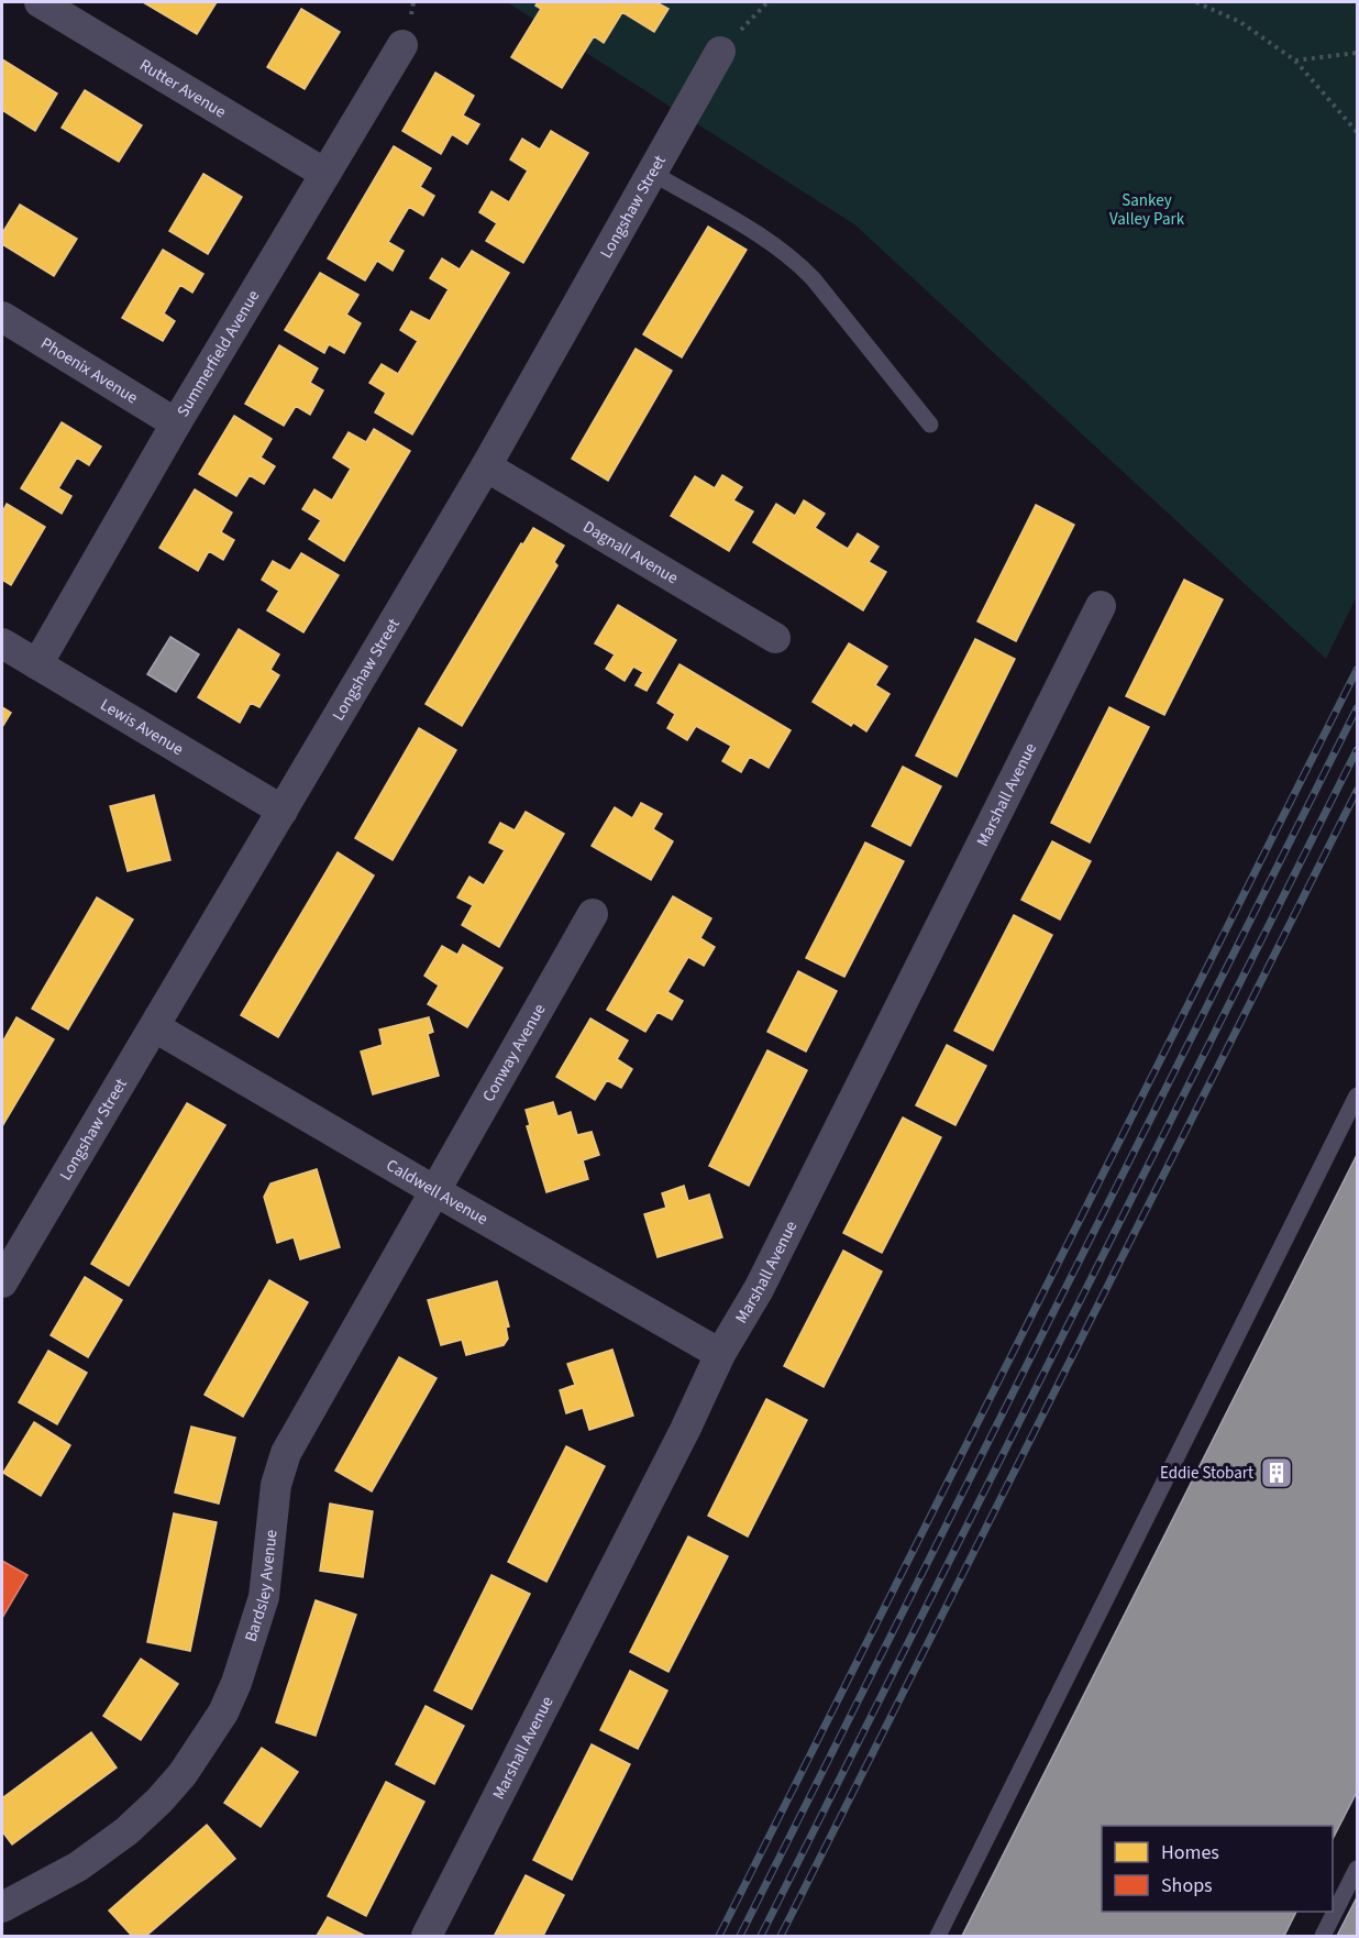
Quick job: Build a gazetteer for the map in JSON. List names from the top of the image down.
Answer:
{
  "streets": {
    "street": [
      "Rutter Avenue",
      "Longshaw Street",
      "Summerfield Avenue",
      "Phoenix Avenue",
      "Dagnall Avenue",
      "Lewis Avenue",
      "Marshall Avenue",
      "Conway Avenue",
      "Caldwell Avenue",
      "Bardsley Avenue"
    ]
  },
  "crossings": [
    ["Rutter Avenue", "Summerfield Avenue"],
    ["Longshaw Street", "Dagnall Avenue"],
    ["Longshaw Street", "Lewis Avenue"],
    ["Longshaw Street", "Caldwell Avenue"],
    ["Summerfield Avenue", "Phoenix Avenue"],
    ["Summerfield Avenue", "Lewis Avenue"],
    ["Marshall Avenue", "Caldwell Avenue"],
    ["Conway Avenue", "Caldwell Avenue"],
    ["Conway Avenue", "Bardsley Avenue"],
    ["Caldwell Avenue", "Bardsley Avenue"]
  ],
  "parks": ["Sankey Valley Park"],
  "places": {
    "building": ["Eddie Stobart"]
  },
  "legend": ["Homes", "Shops"]
}
